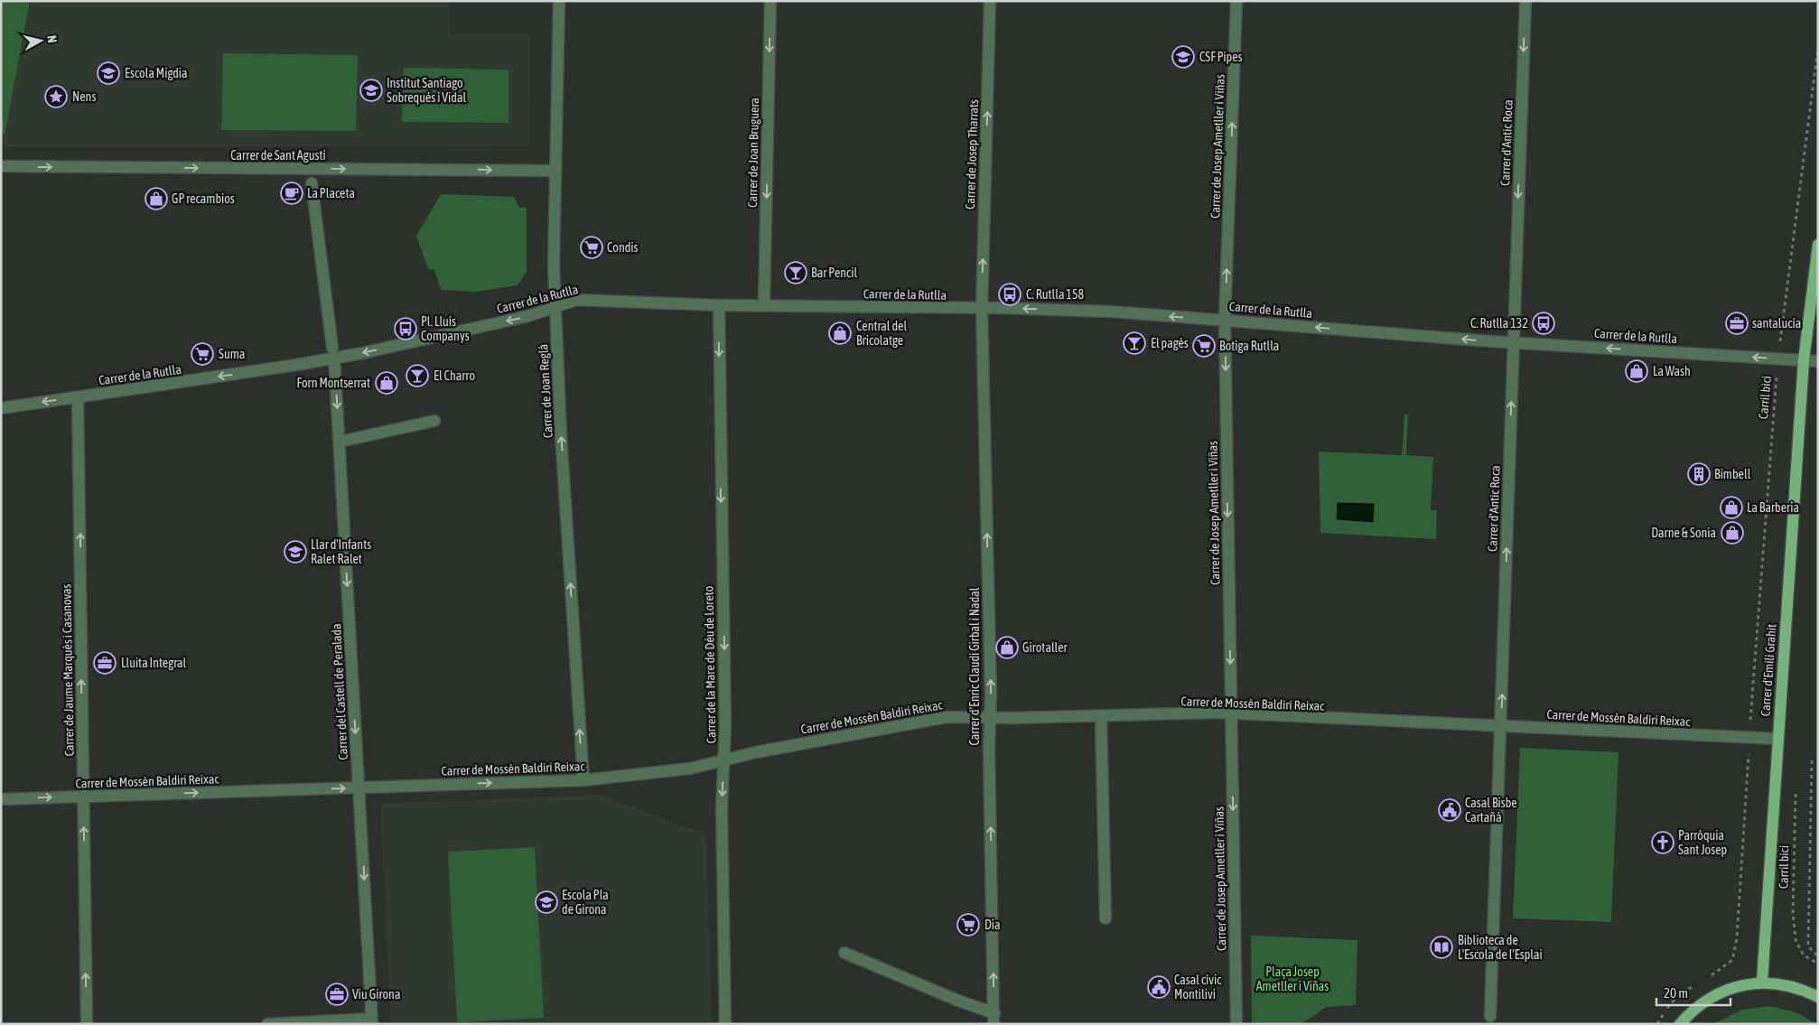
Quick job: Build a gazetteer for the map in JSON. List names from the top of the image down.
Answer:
{
  "streets": {
    "main road": ["Carrer d'Emili Grahit"],
    "street": [
      "Carrer d'Antic Roca",
      "Carrer de Josep Ametller i Viñas",
      "Carrer de Joan Bruguera",
      "Carrer de Josep Tharrats",
      "Carrer de Sant Agustí",
      "Carrer de la Rutlla",
      "Carrer de Joan Reglà",
      "Carrer de la Mare de Déu de Loreto",
      "Carrer d'Enric Claudi Girbal i Nadal",
      "Carrer de Jaume Marquès i Casanovas",
      "Carrer del Castell de Peralada",
      "Carrer de Mossèn Baldiri Reixac"
    ],
    "path": ["Carril bici"]
  },
  "crossings": [
    ["Carrer d'Antic Roca", "Carrer de la Rutlla"],
    ["Carrer d'Antic Roca", "Carrer de Mossèn Baldiri Reixac"],
    ["Carrer de Josep Ametller i Viñas", "Carrer de la Rutlla"],
    ["Carrer de Josep Ametller i Viñas", "Carrer de Mossèn Baldiri Reixac"],
    ["Carrer de Joan Bruguera", "Carrer de la Rutlla"],
    ["Carrer de Josep Tharrats", "Carrer de la Rutlla"],
    ["Carrer de Josep Tharrats", "Carrer d'Enric Claudi Girbal i Nadal"],
    ["Carrer de Sant Agustí", "Carrer de Joan Reglà"],
    ["Carrer de la Rutlla", "Carrer de Joan Reglà"],
    ["Carrer de la Rutlla", "Carril bici"],
    ["Carrer de la Rutlla", "Carrer de la Mare de Déu de Loreto"],
    ["Carrer de la Rutlla", "Carrer d'Enric Claudi Girbal i Nadal"],
    ["Carrer de la Rutlla", "Carrer de Jaume Marquès i Casanovas"],
    ["Carrer de la Rutlla", "Carrer d'Emili Grahit"],
    ["Carrer de la Rutlla", "Carrer del Castell de Peralada"],
    ["Carrer de Joan Reglà", "Carrer de Mossèn Baldiri Reixac"],
    ["Carril bici", "Carrer de Mossèn Baldiri Reixac"],
    ["Carrer de la Mare de Déu de Loreto", "Carrer de Mossèn Baldiri Reixac"],
    ["Carrer d'Enric Claudi Girbal i Nadal", "Carrer de Mossèn Baldiri Reixac"],
    ["Carrer de Jaume Marquès i Casanovas", "Carrer de Mossèn Baldiri Reixac"],
    ["Carrer d'Emili Grahit", "Carrer de Mossèn Baldiri Reixac"],
    ["Carrer del Castell de Peralada", "Carrer de Mossèn Baldiri Reixac"]
  ],
  "one_way": [
    "Carrer de Joan Bruguera",
    "Carrer de Josep Tharrats",
    "Carrer de Sant Agustí",
    "Carrer de la Rutlla",
    "Carrer de Joan Reglà",
    "Carrer de la Mare de Déu de Loreto",
    "Carrer d'Enric Claudi Girbal i Nadal",
    "Carrer de Jaume Marquès i Casanovas",
    "Carrer del Castell de Peralada"
  ],
  "parks": ["Plaça Josep Ametller i Viñas"],
  "places": {
    "school or university": [
      "CSF Pipes",
      "Escola Migdia",
      "Institut Santiago Sobrequés i Vidal",
      "Llar d'Infants Ralet Ralet",
      "Escola Pla de Girona"
    ],
    "place": ["Nens"],
    "cafe": ["La Placeta"],
    "shop": [
      "GP recambios",
      "Central del Bricolatge",
      "La Wash",
      "Forn Montserrat",
      "La Barberia",
      "Darne & Sonia",
      "Girotaller"
    ],
    "supermarket": [
      "Condis",
      "Botiga Rutlla",
      "Suma",
      "Dia"
    ],
    "bar": ["Bar Pencil", "El pagès", "El Charro"],
    "bus stop": ["C. Rutlla 158", "C. Rutlla 132", "Pl. Lluís Companys"],
    "office": ["santalucía", "Lluita Integral", "Viu Girona"],
    "building": ["Bimbell"],
    "public building": ["Casal Bisbe Cartañà", "Casal cívic Montilivi"],
    "church": ["Parròquia Sant Josep"],
    "library": ["Biblioteca de L'Escola de l'Esplai"]
  },
  "scale_bar": "20 m",
  "north": "right"
}
